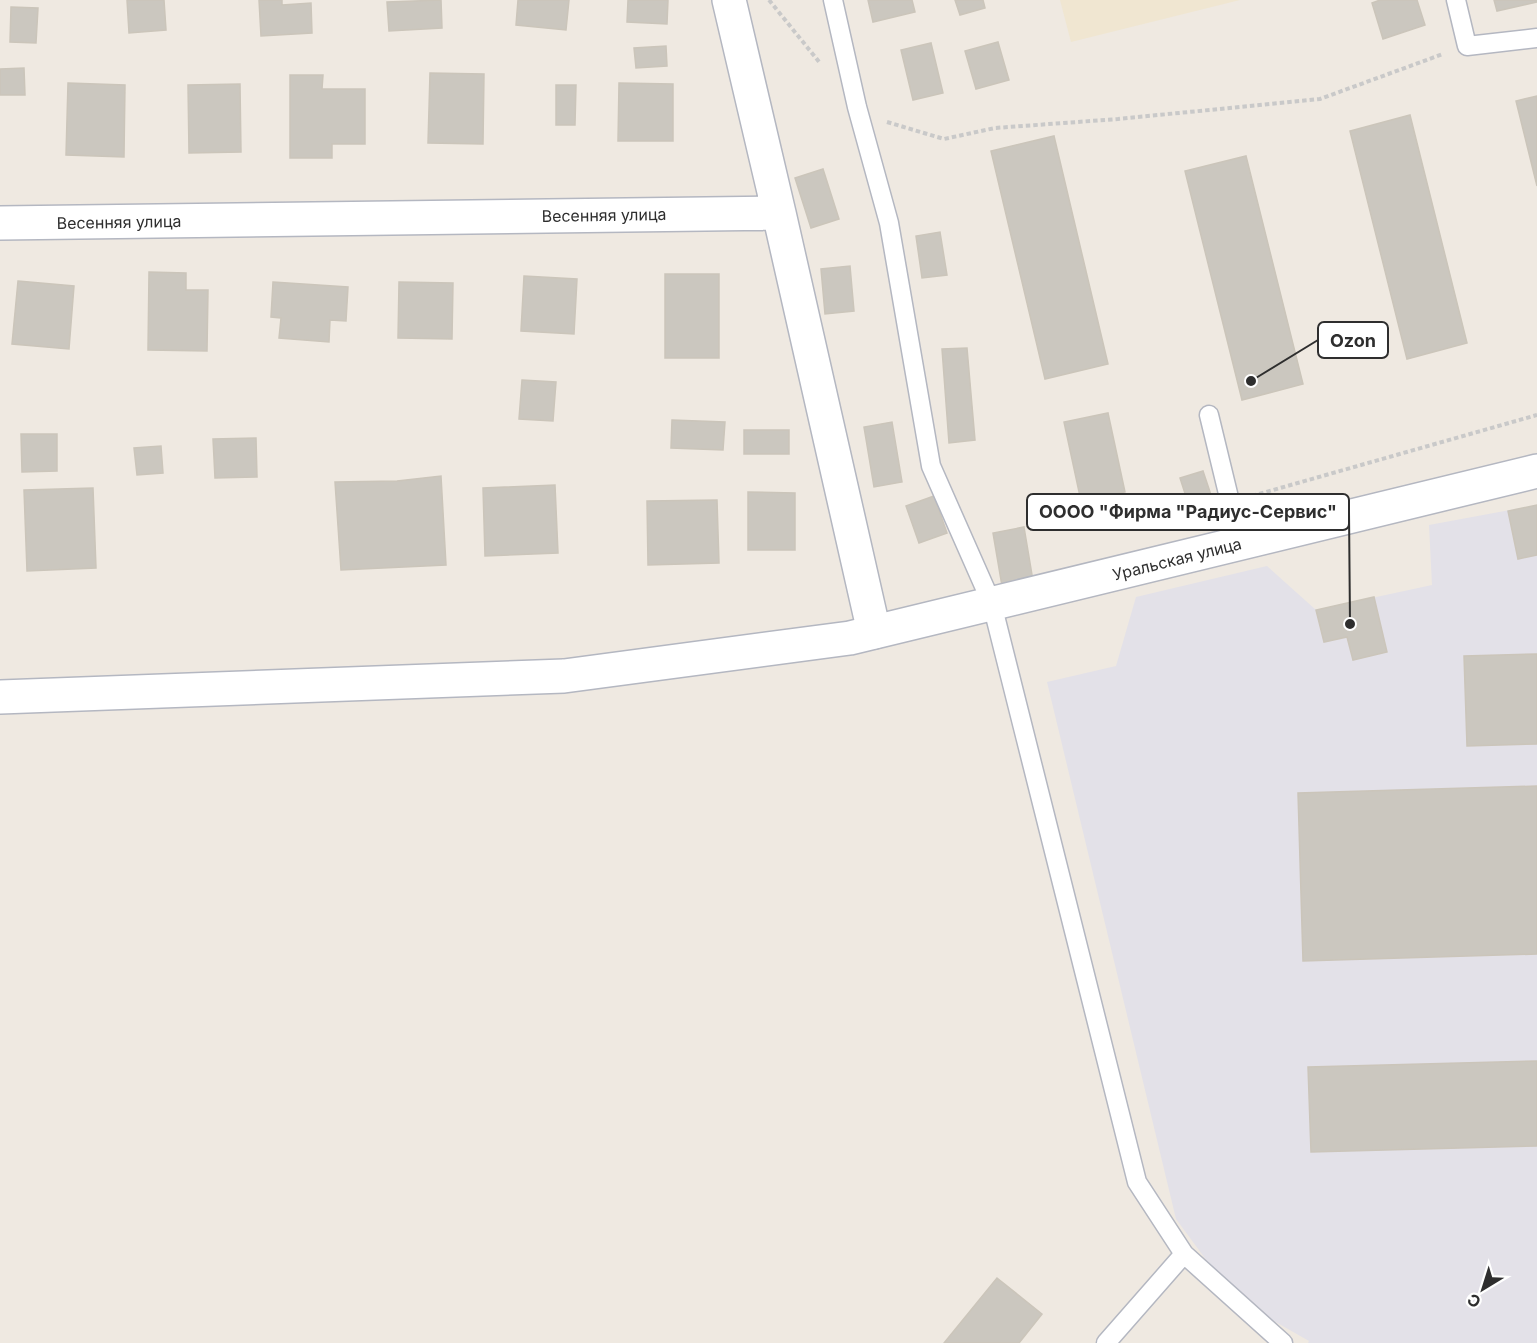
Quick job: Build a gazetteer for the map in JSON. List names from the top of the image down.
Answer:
{
  "streets": {
    "street": ["Весенняя улица", "Уральская улица"]
  },
  "places": ["Ozon", "ОООО \"Фирма \"Радиус-Сервис\""],
  "north": "bottom left"
}
